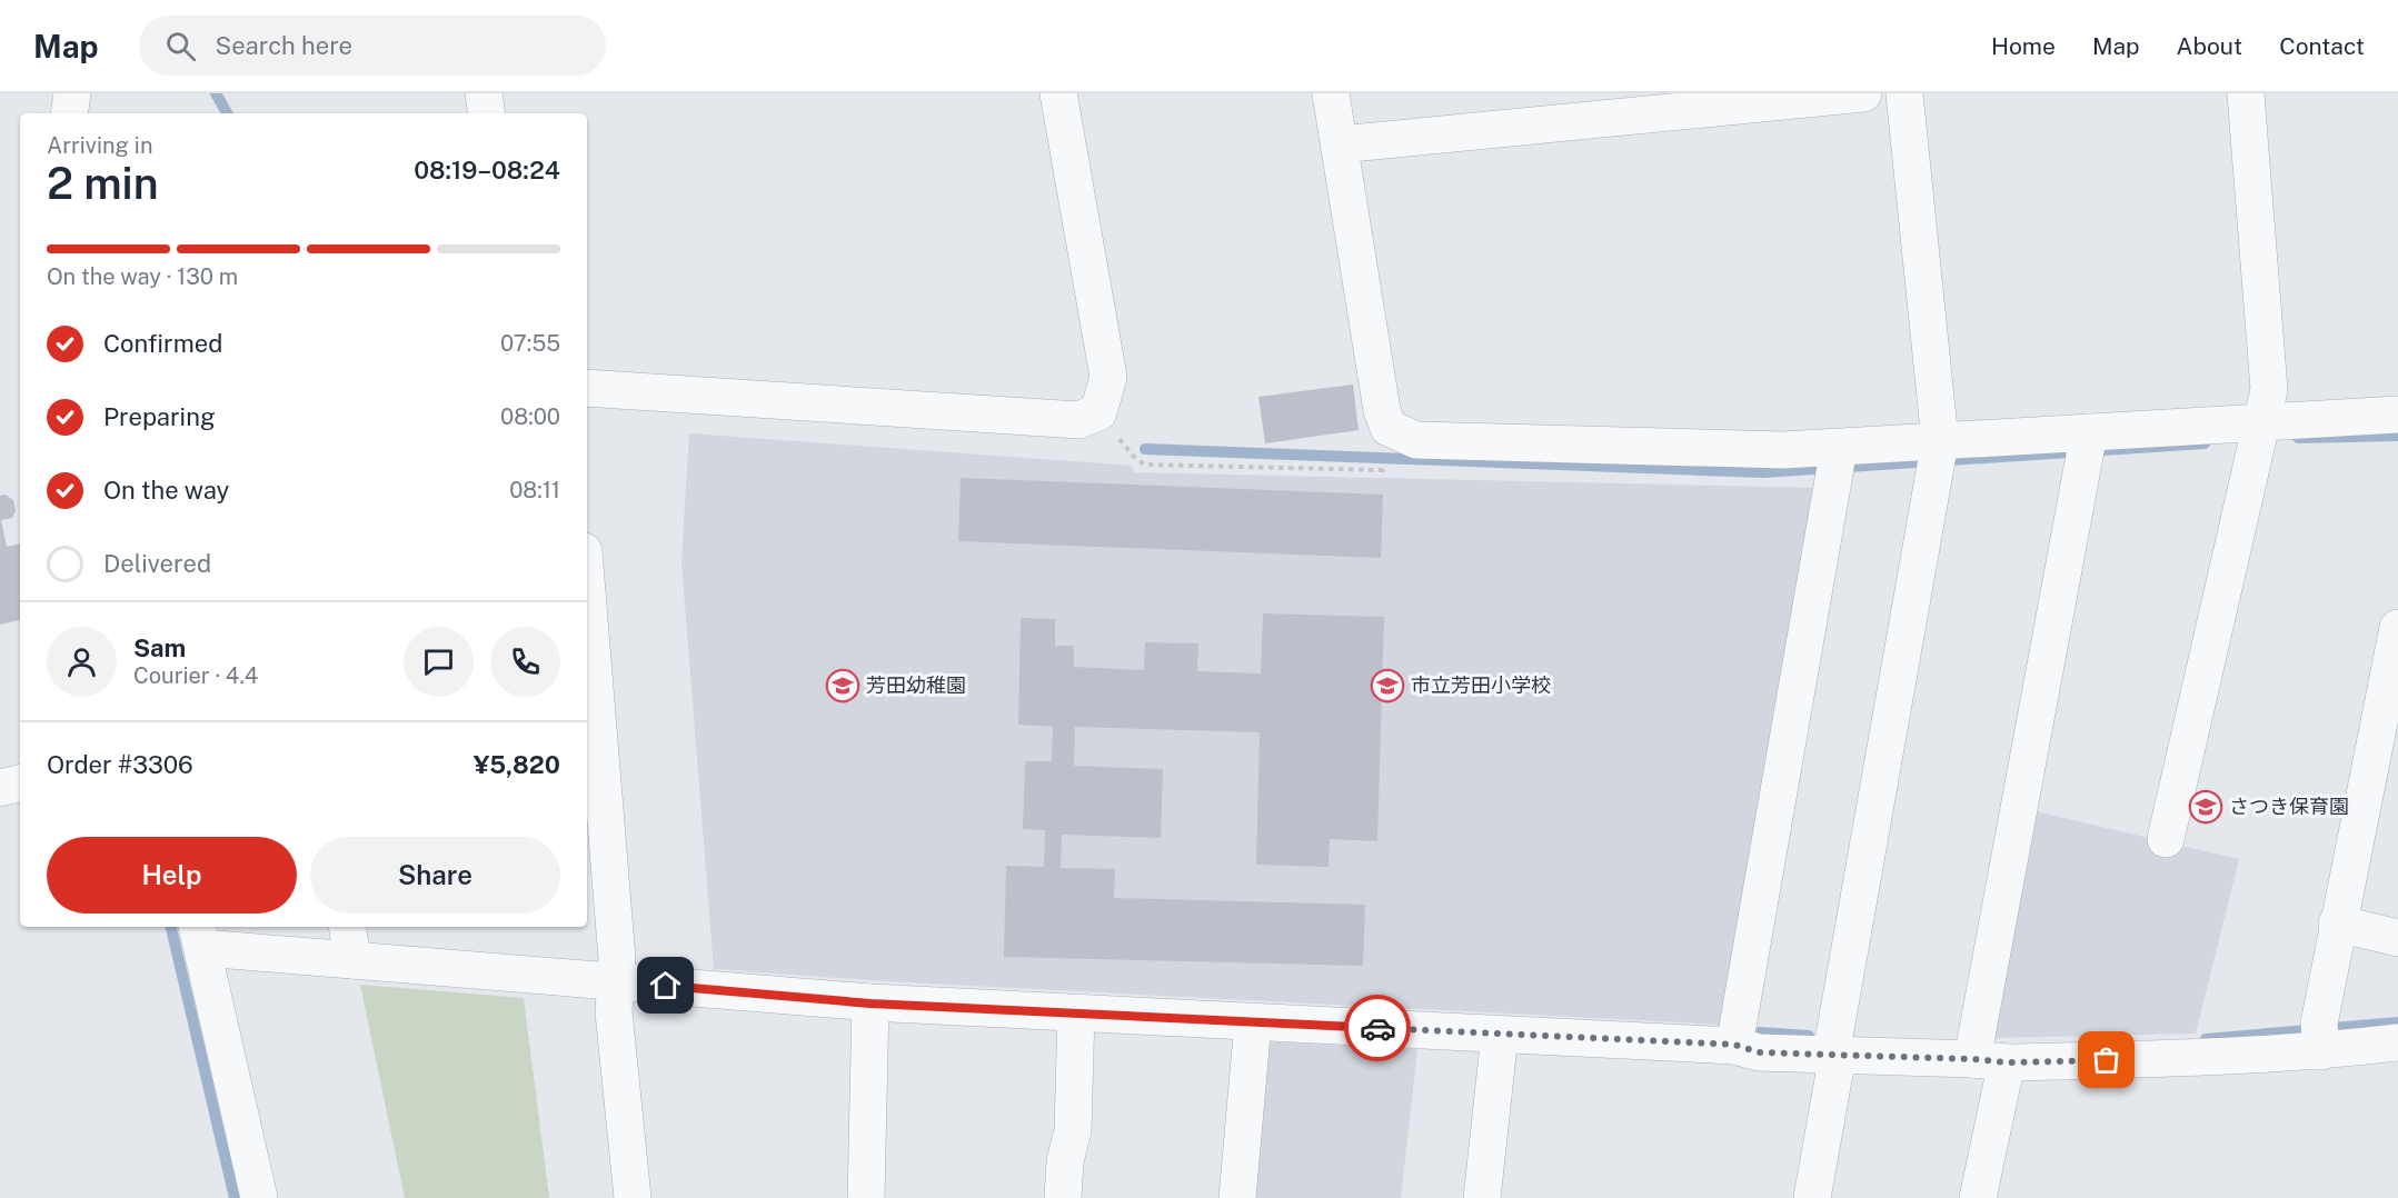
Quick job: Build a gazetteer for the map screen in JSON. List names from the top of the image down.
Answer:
{
  "places": {
    "school or university": ["芳田幼稚園", "市立芳田小学校", "さつき保育園"]
  },
  "page": {
    "header": "Map",
    "search": "Search here",
    "nav": [
      "Home",
      "Map",
      "About",
      "Contact"
    ],
    "heading": ["2 min", "Arriving in", "08:19–08:24"],
    "panel": [
      "Sam",
      "Courier · 4.4",
      "Order #3306",
      "¥5,820"
    ],
    "bar": "On the way · 130 m",
    "list": [
      ["Confirmed", "07:55"],
      ["Preparing", "08:00"],
      ["On the way", "08:11"],
      "Delivered"
    ],
    "buttons": ["Help", "Share"]
  }
}
